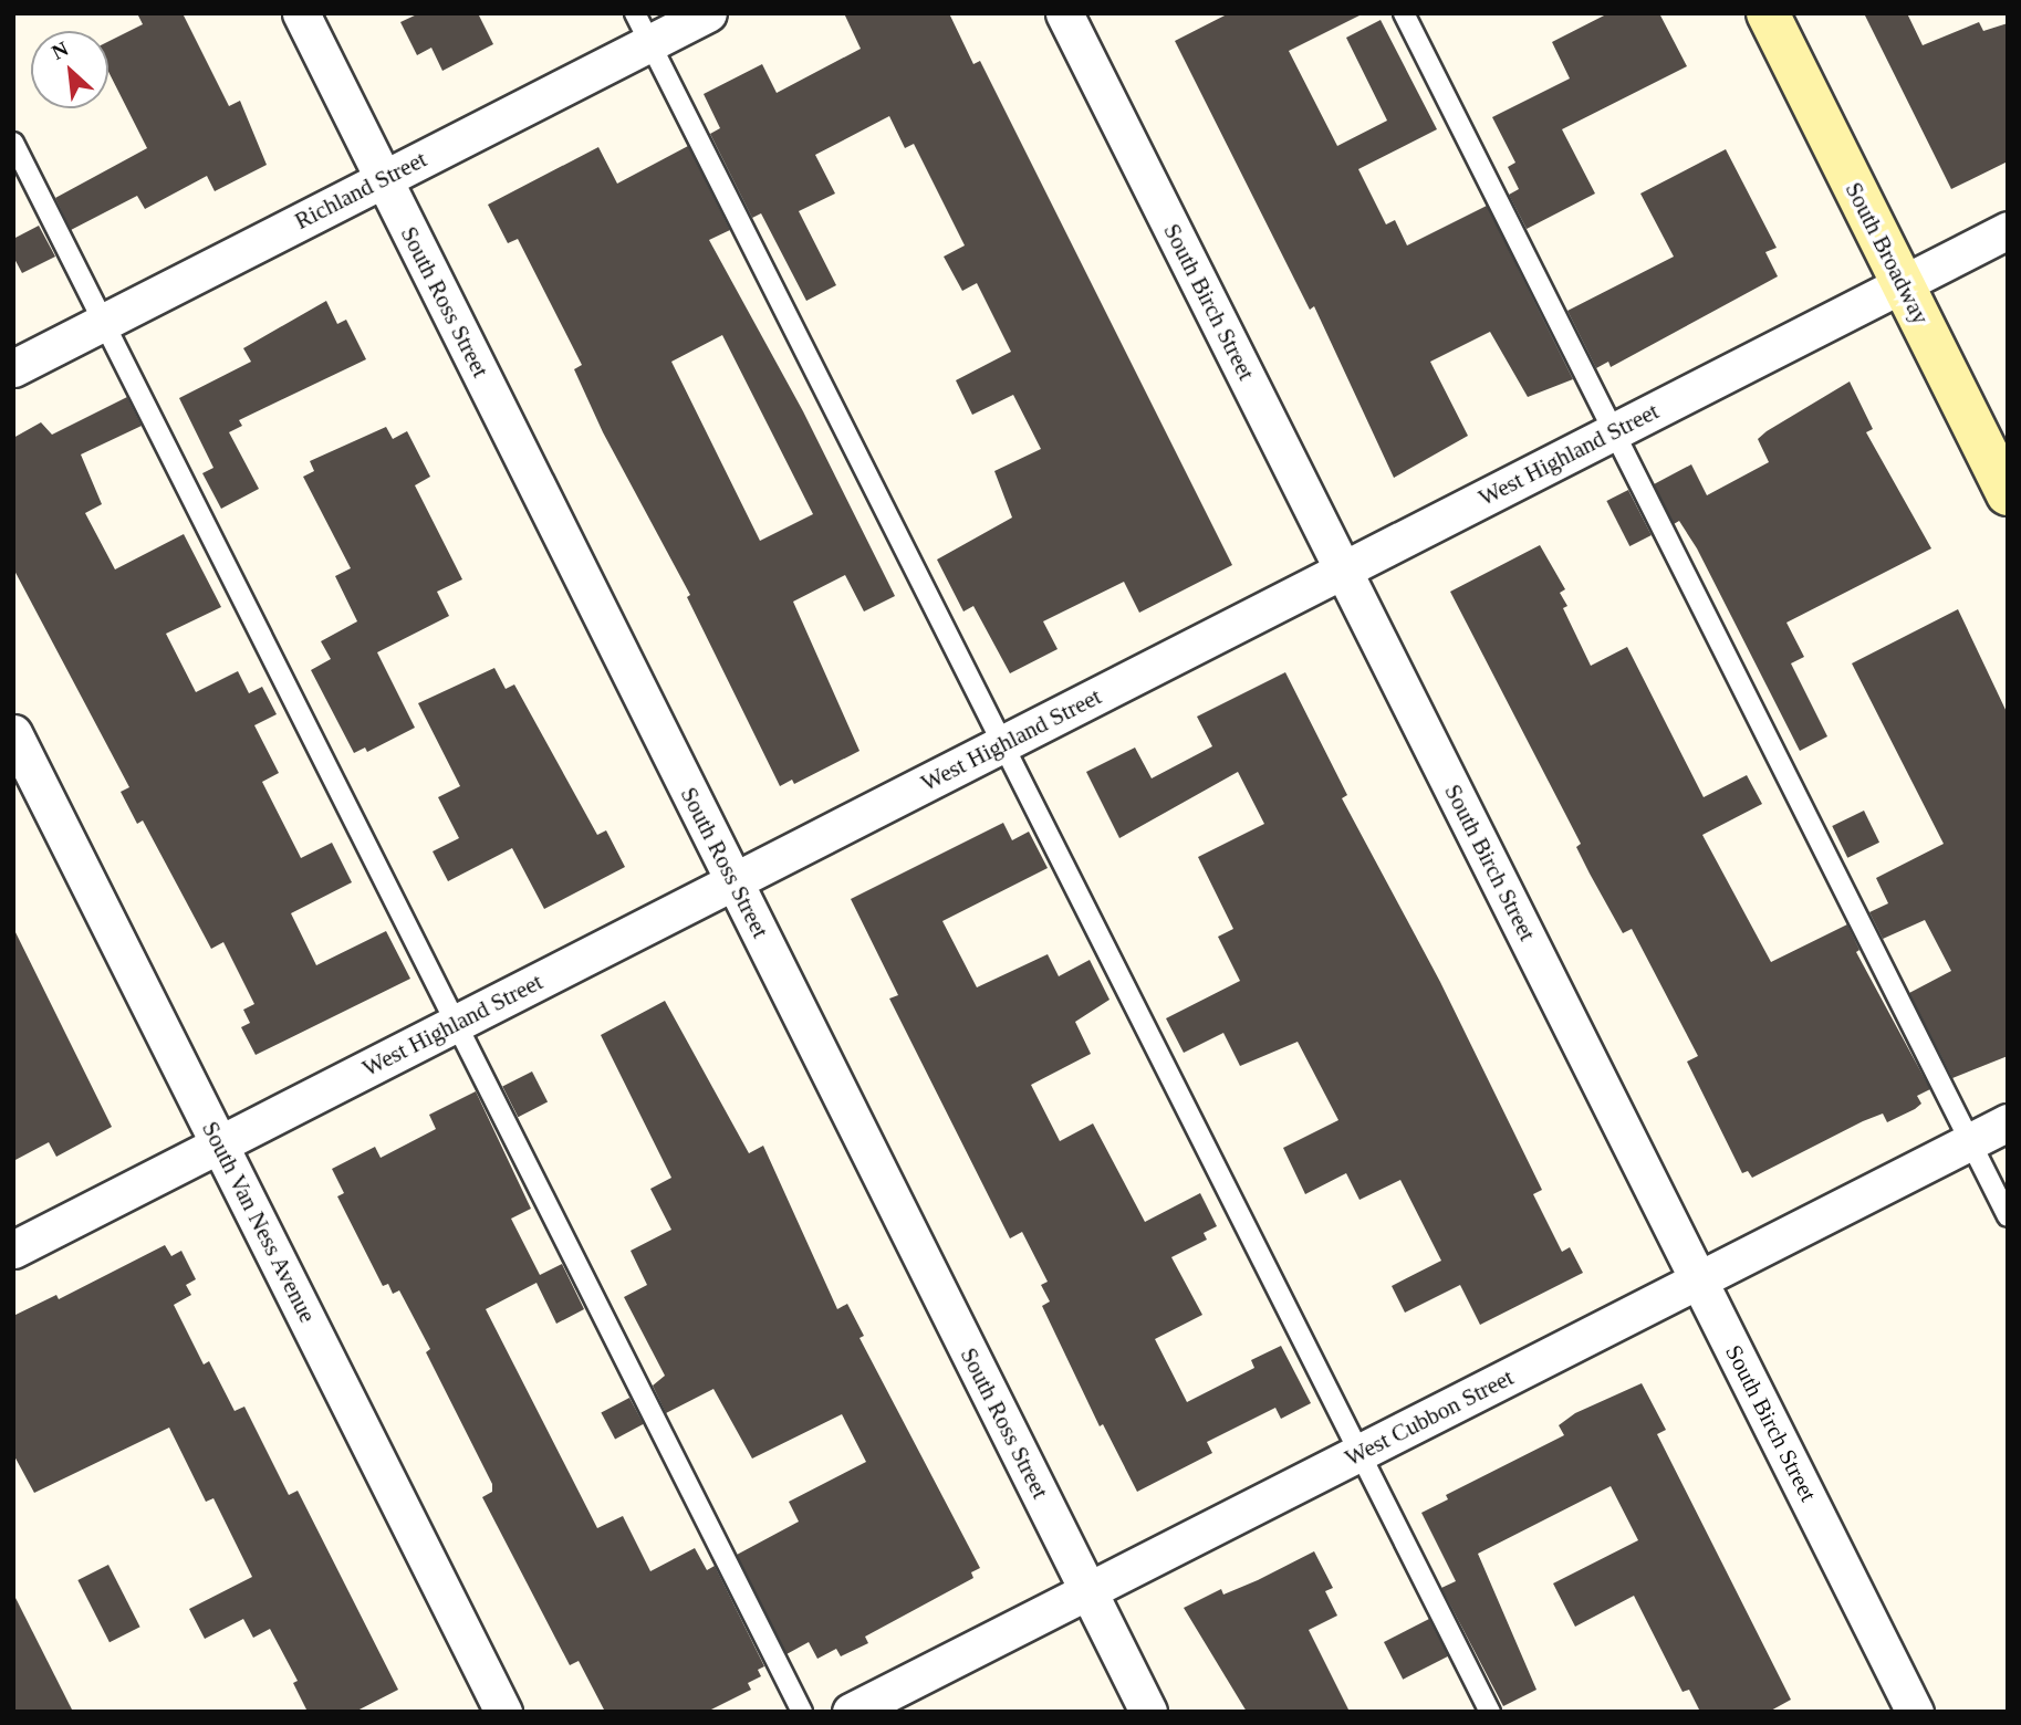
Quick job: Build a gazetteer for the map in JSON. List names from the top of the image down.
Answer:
{
  "streets": {
    "street": [
      "Richland Street",
      "South Broadway",
      "South Ross Street",
      "South Birch Street",
      "West Highland Street",
      "South Van Ness Avenue",
      "West Cubbon Street"
    ]
  },
  "crossings": [
    ["Richland Street", "South Ross Street"],
    ["South Broadway", "West Highland Street"],
    ["South Ross Street", "West Highland Street"],
    ["South Ross Street", "West Cubbon Street"],
    ["South Birch Street", "West Highland Street"],
    ["South Birch Street", "West Cubbon Street"],
    ["West Highland Street", "South Van Ness Avenue"]
  ],
  "north": "top left"
}
